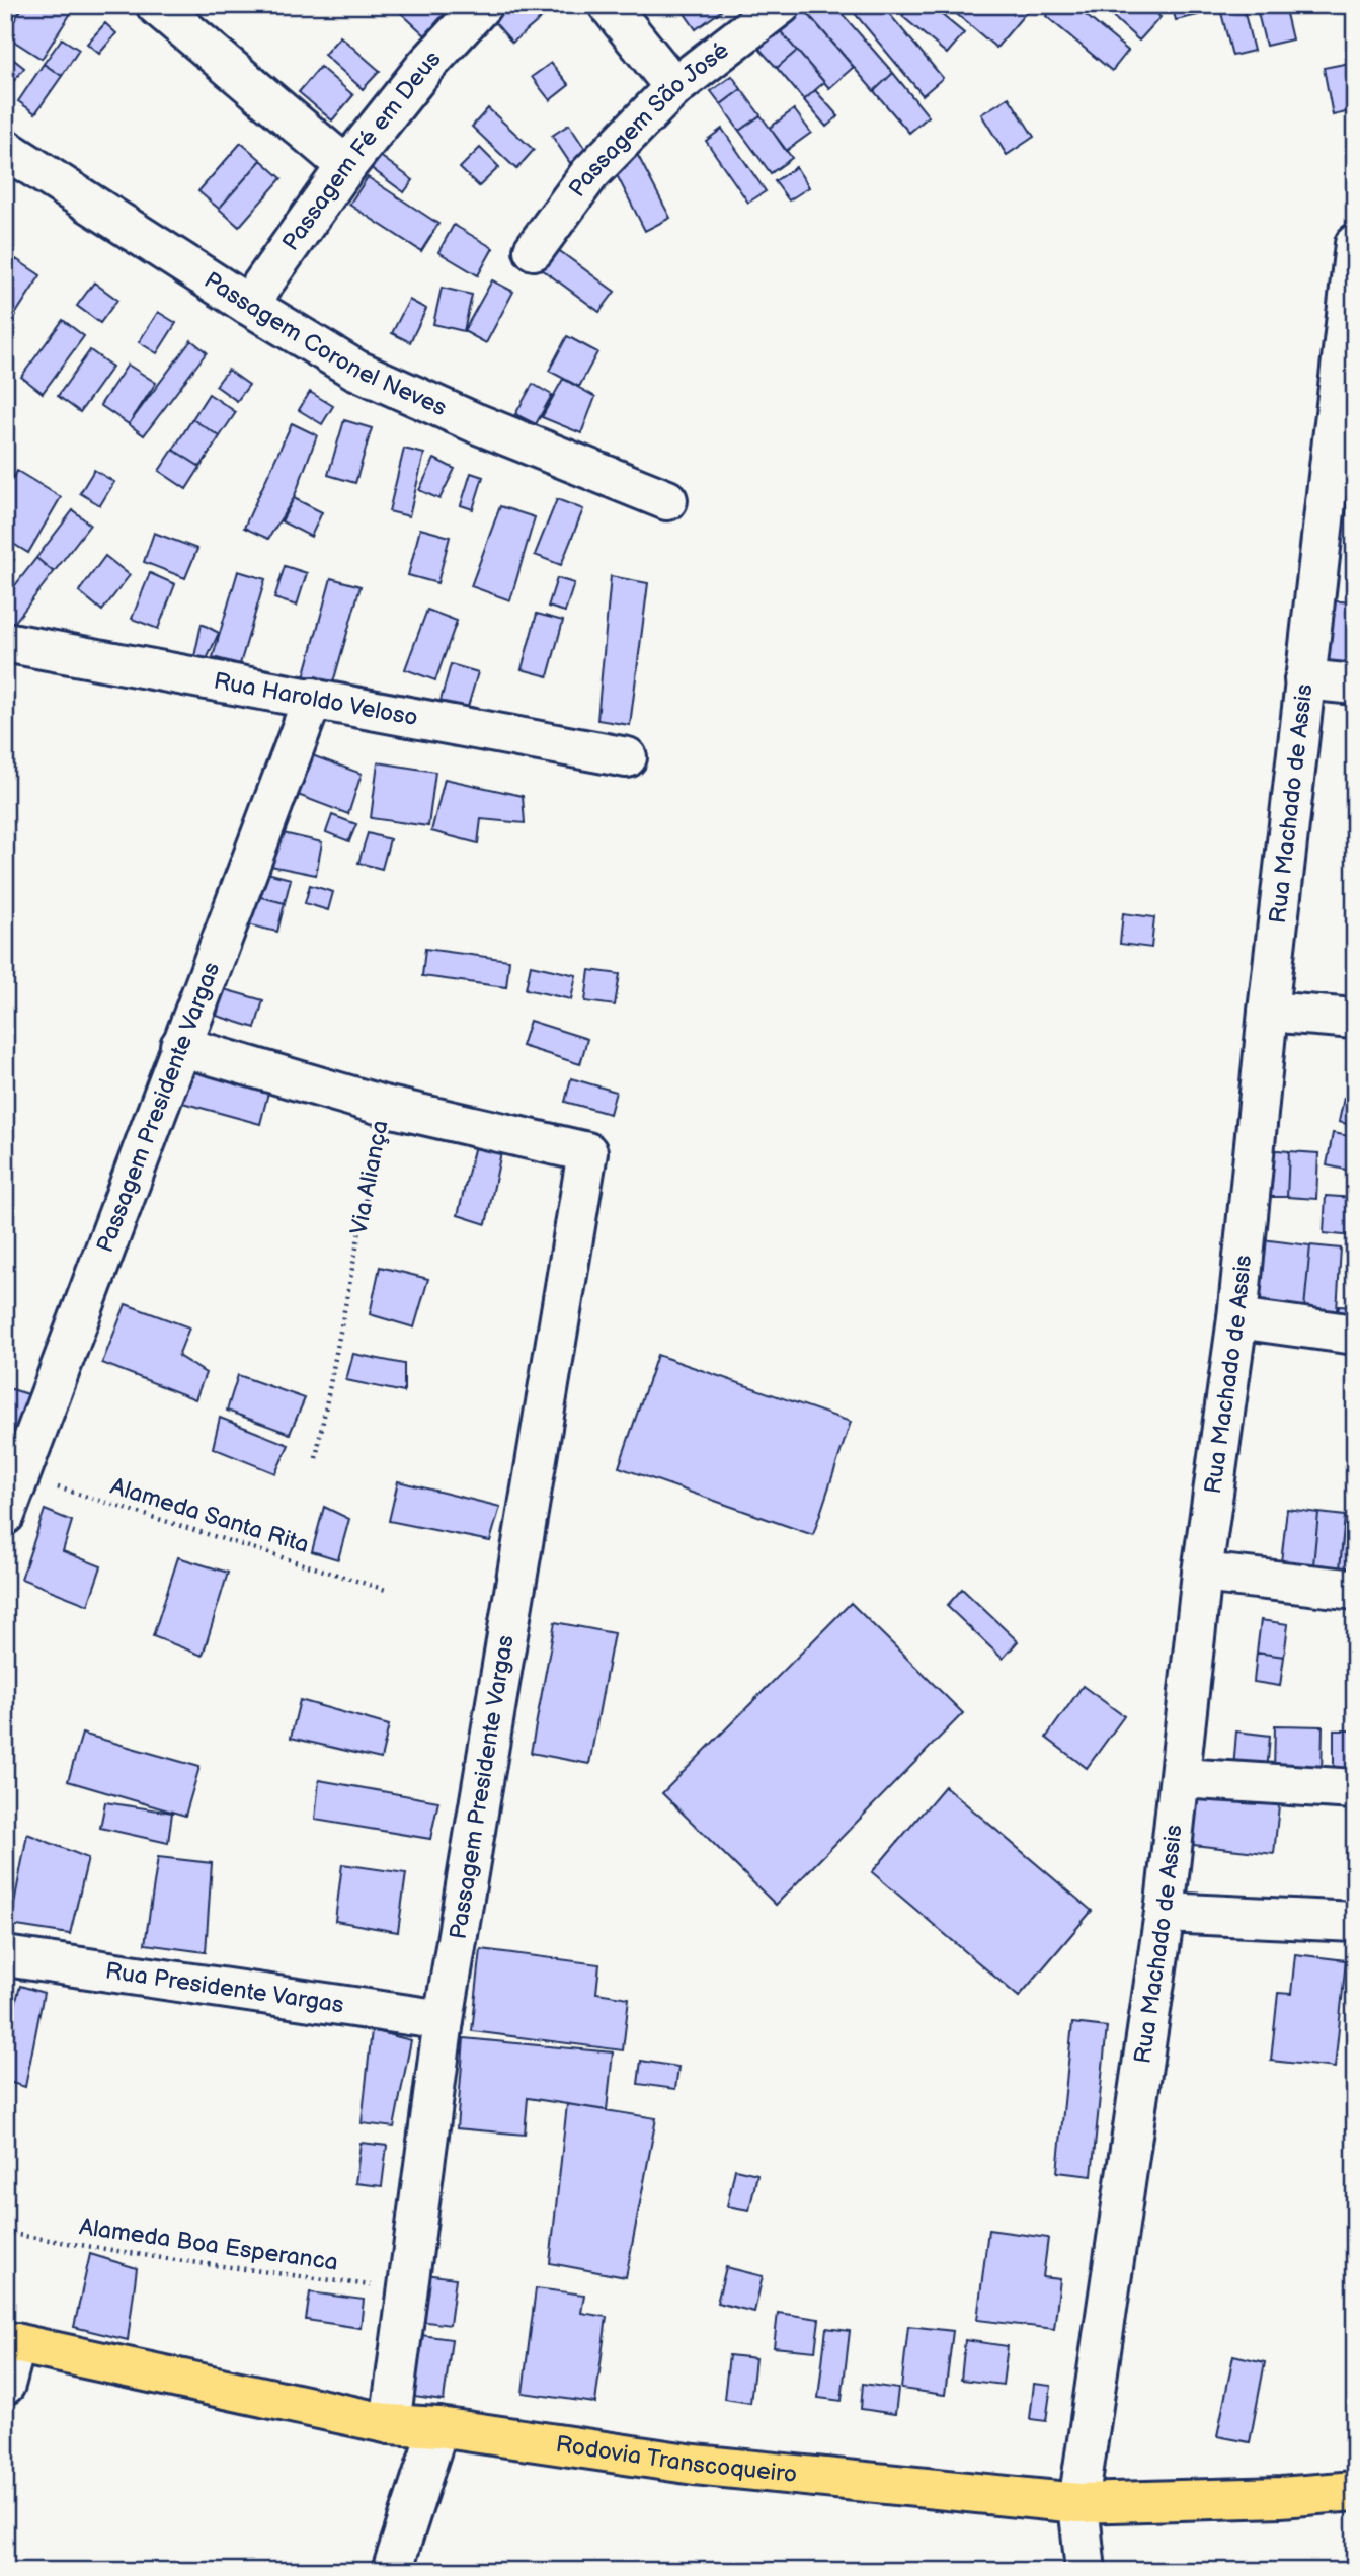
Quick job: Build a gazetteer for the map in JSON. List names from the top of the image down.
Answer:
{
  "streets": {
    "main road": ["Rodovia Transcoqueiro"],
    "street": [
      "Passagem São José",
      "Passagem Fé em Deus",
      "Passagem Coronel Neves",
      "Rua Haroldo Veloso",
      "Rua Machado de Assis",
      "Passagem Presidente Vargas",
      "Via Aliança",
      "Rua Presidente Vargas"
    ],
    "path": ["Alameda Santa Rita", "Alameda Boa Esperanca"]
  },
  "crossings": [
    ["Passagem Fé em Deus", "Passagem Coronel Neves"],
    ["Rua Haroldo Veloso", "Passagem Presidente Vargas"],
    ["Rua Machado de Assis", "Rodovia Transcoqueiro"],
    ["Passagem Presidente Vargas", "Via Aliança"],
    ["Passagem Presidente Vargas", "Alameda Santa Rita"],
    ["Passagem Presidente Vargas", "Rua Presidente Vargas"],
    ["Passagem Presidente Vargas", "Alameda Boa Esperanca"],
    ["Passagem Presidente Vargas", "Rodovia Transcoqueiro"]
  ]
}
